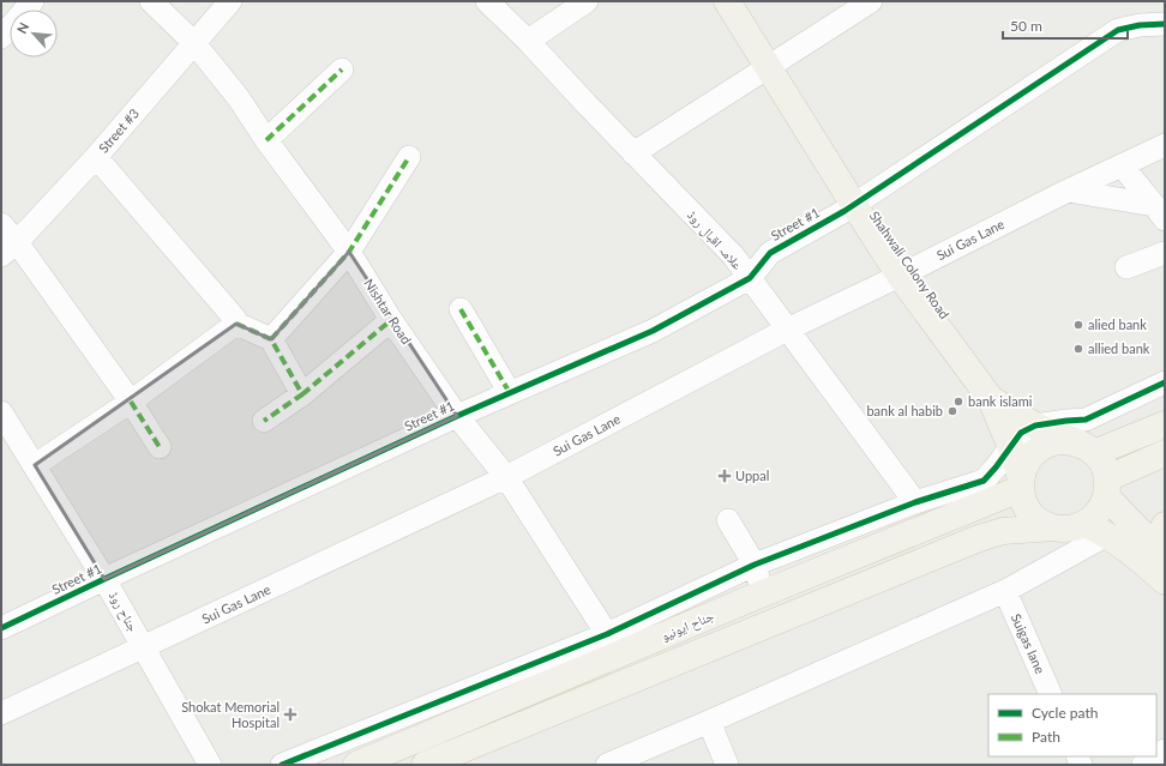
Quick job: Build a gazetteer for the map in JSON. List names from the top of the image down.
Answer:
{
  "streets": {
    "main road": ["Shahwali Colony Road", "جناح ایونیو"],
    "street": [
      "Street #3",
      "Street #1",
      "علامہ اقبال روڈ",
      "Sui Gas Lane",
      "Nishtar Road",
      "جناح روڈ",
      "Suigas lane"
    ]
  },
  "crossings": [
    ["Street #3", "Nishtar Road"],
    ["Street #1", "علامہ اقبال روڈ"],
    ["Street #1", "Shahwali Colony Road"],
    ["Street #1", "Nishtar Road"],
    ["Street #1", "جناح روڈ"],
    ["علامہ اقبال روڈ", "Sui Gas Lane"],
    ["Sui Gas Lane", "Shahwali Colony Road"],
    ["Sui Gas Lane", "Nishtar Road"],
    ["Sui Gas Lane", "جناح روڈ"],
    ["Shahwali Colony Road", "جناح ایونیو"]
  ],
  "places": {
    "other": [
      "alied bank",
      "allied bank",
      "bank islami",
      "bank al habib"
    ],
    "health": ["Uppal", "Shokat Memorial Hospital"]
  },
  "legend": ["Cycle path", "Path"],
  "scale_bar": "50 m",
  "north": "top left"
}
